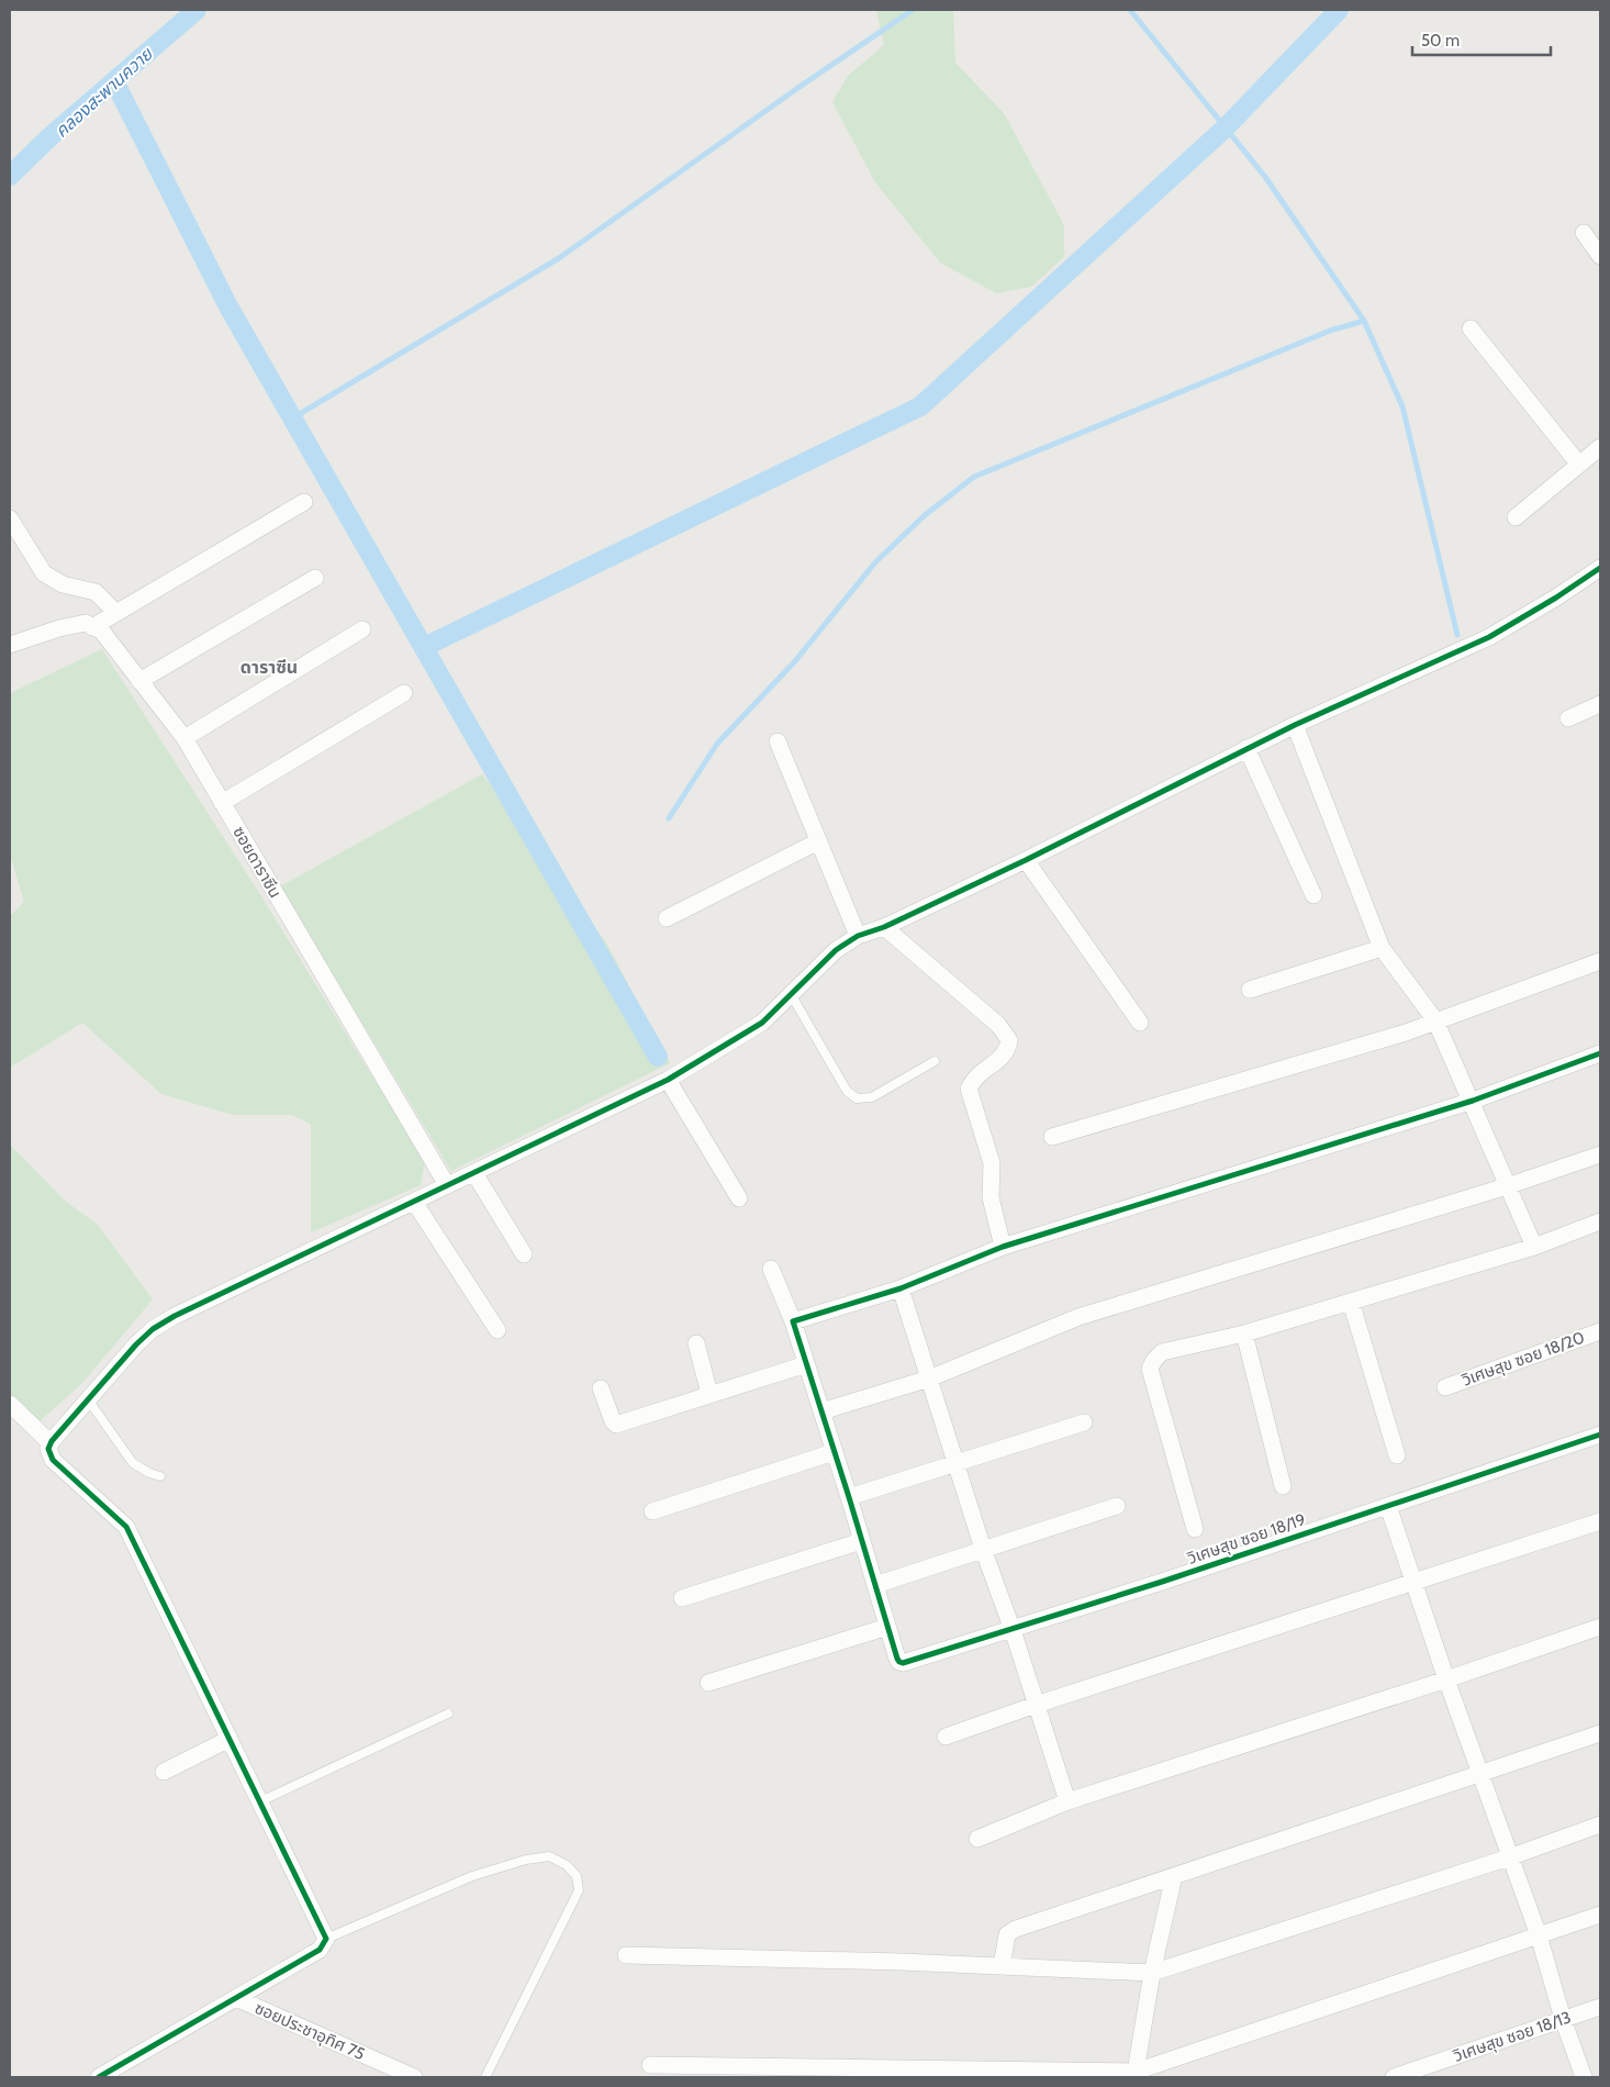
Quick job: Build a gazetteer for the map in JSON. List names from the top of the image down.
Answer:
{
  "streets": {
    "street": [
      "ซอยดาราซีน",
      "วิเศษสุข ซอย 18/20",
      "วิเศษสุข ซอย 18/19",
      "ซอยประชาอุทิศ 75",
      "วิเศษสุข ซอย 18/13"
    ]
  },
  "districts": ["ดาราซีน"],
  "water": ["คลองสะพานควาย"],
  "scale_bar": "50 m"
}
